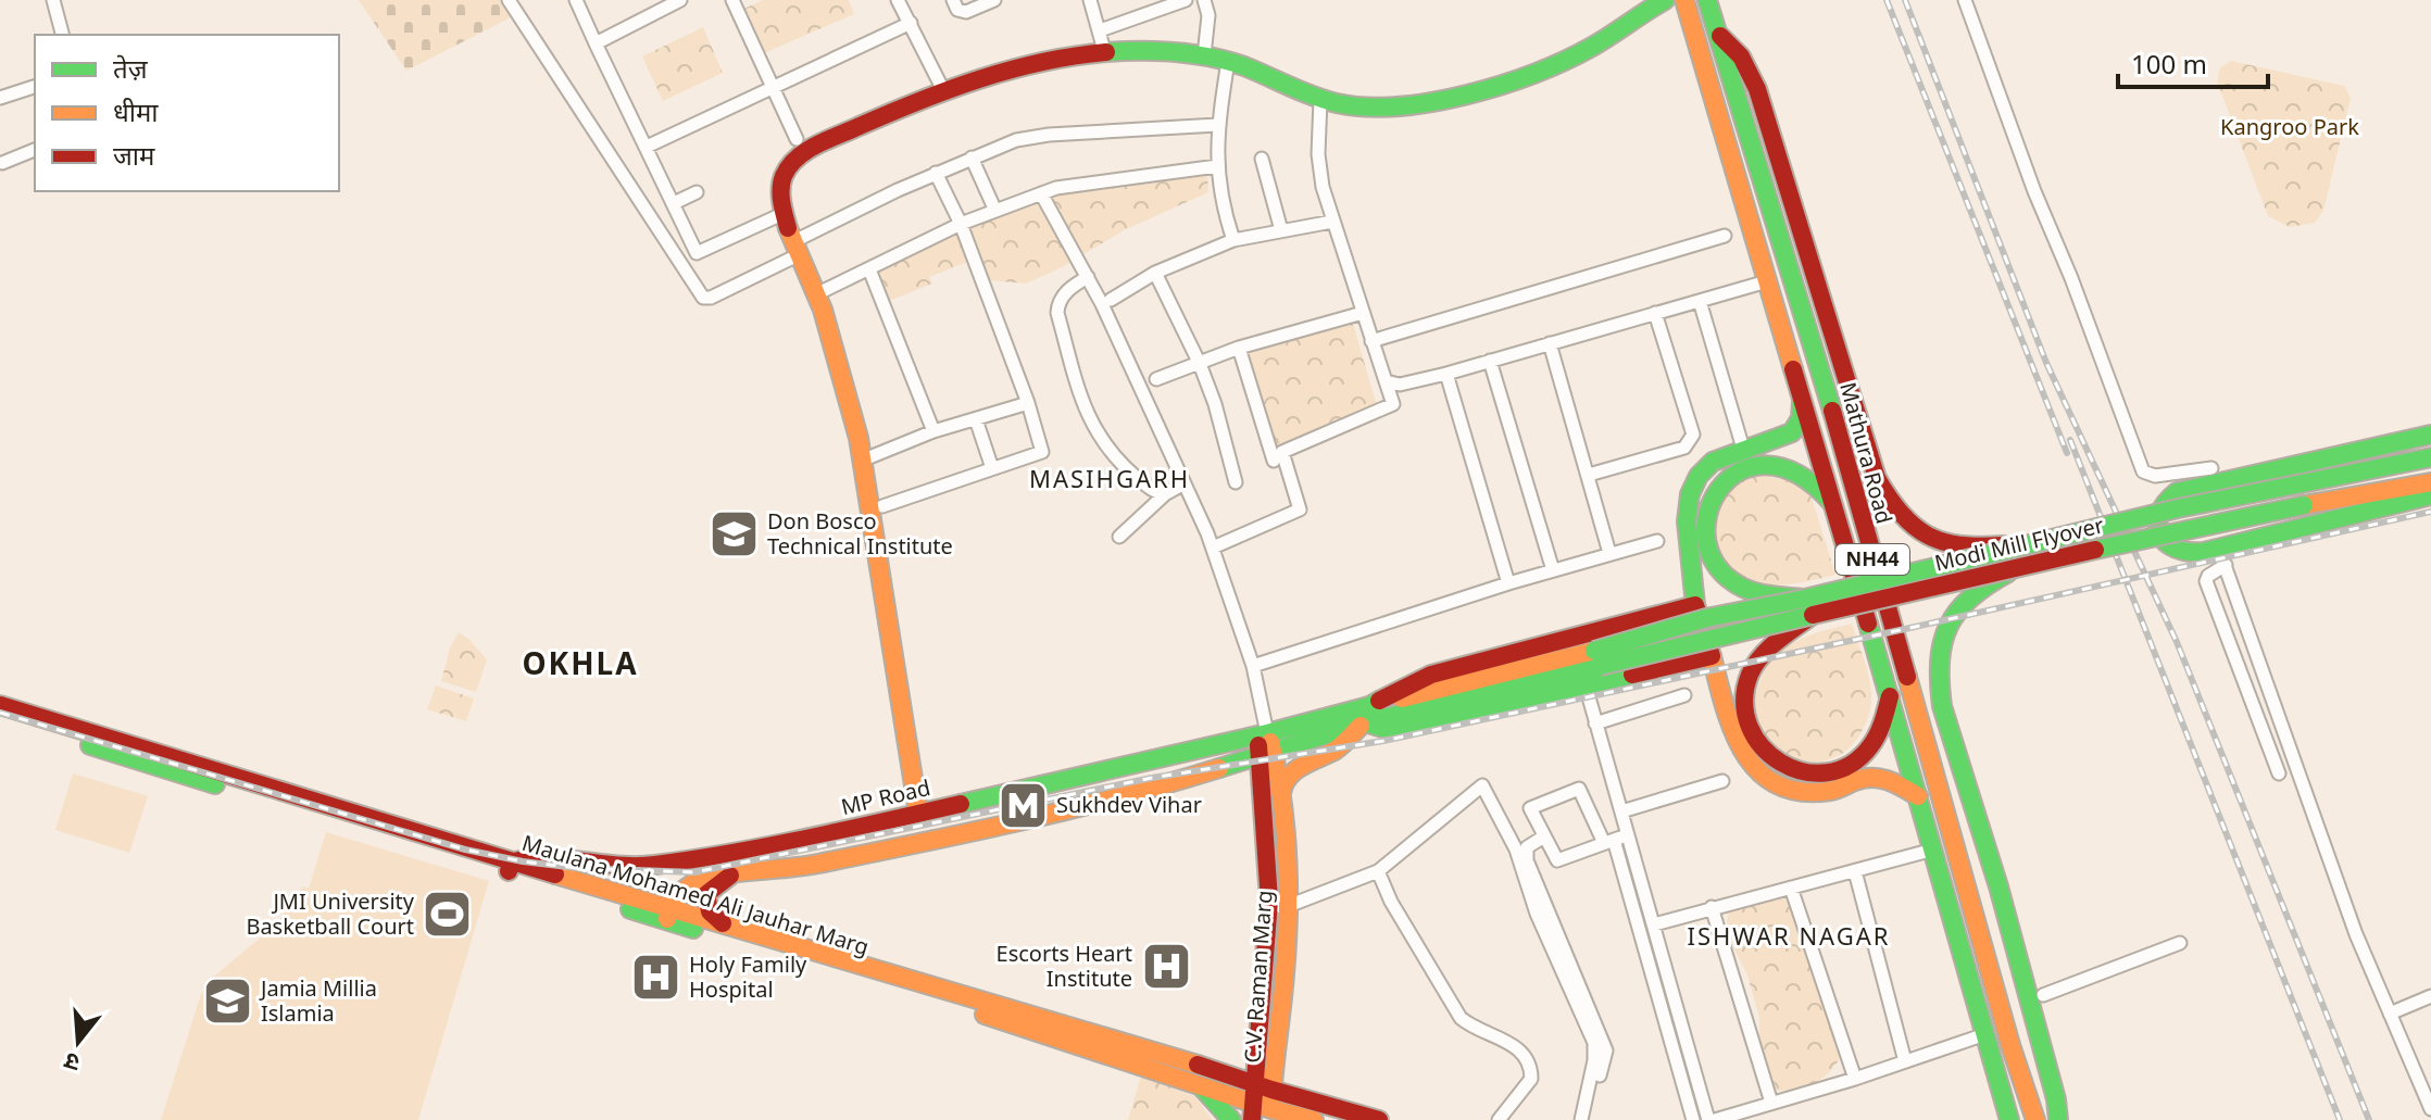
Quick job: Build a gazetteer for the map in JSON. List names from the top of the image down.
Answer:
{
  "streets": {
    "main road": [
      "Mathura Road",
      "Modi Mill Flyover",
      "NH44",
      "MP Road",
      "Maulana Mohamed Ali Jauhar Marg",
      "C.V. Raman Marg"
    ]
  },
  "crossings": [
    ["MP Road", "Maulana Mohamed Ali Jauhar Marg"],
    ["MP Road", "C.V. Raman Marg"],
    ["Maulana Mohamed Ali Jauhar Marg", "C.V. Raman Marg"]
  ],
  "districts": ["MASIHGARH", "OKHLA", "ISHWAR NAGAR"],
  "parks": ["Kangroo Park"],
  "places": {
    "school or university": ["Don Bosco Technical Institute", "Jamia Millia Islamia"],
    "metro station": ["Sukhdev Vihar"],
    "sports": ["JMI University Basketball Court"],
    "hospital": ["Escorts Heart Institute", "Holy Family Hospital"]
  },
  "legend": ["तेज़", "धीमा", "जाम"],
  "scale_bar": "100 m",
  "north": "bottom"
}
